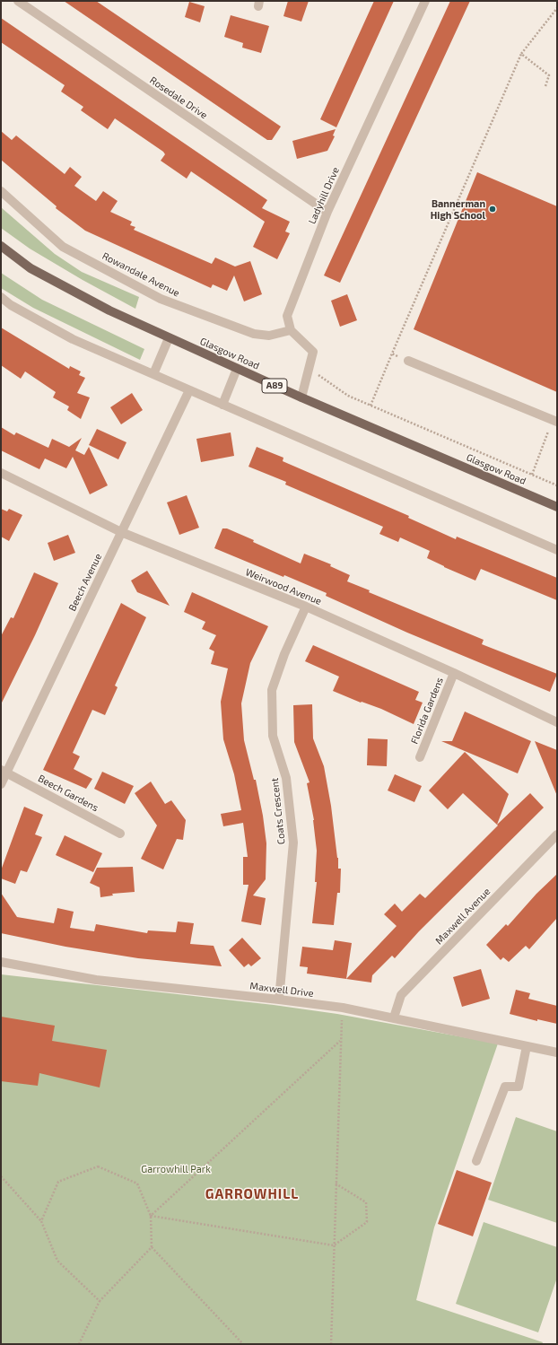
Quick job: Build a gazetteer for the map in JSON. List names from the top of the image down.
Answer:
{
  "streets": {
    "main road": ["Glasgow Road", "A89"],
    "street": [
      "Rosedale Drive",
      "Ladyhill Drive",
      "Rowandale Avenue",
      "Beech Avenue",
      "Weirwood Avenue",
      "Florida Gardens",
      "Beech Gardens",
      "Coats Crescent",
      "Maxwell Avenue",
      "Maxwell Drive"
    ]
  },
  "crossings": [
    ["Rosedale Drive", "Ladyhill Drive"],
    ["Ladyhill Drive", "Rowandale Avenue"],
    ["Beech Avenue", "Weirwood Avenue"],
    ["Beech Avenue", "Beech Gardens"],
    ["Weirwood Avenue", "Florida Gardens"],
    ["Weirwood Avenue", "Coats Crescent"],
    ["Coats Crescent", "Maxwell Drive"],
    ["Maxwell Avenue", "Maxwell Drive"]
  ],
  "districts": ["GARROWHILL"],
  "parks": ["Garrowhill Park"],
  "places": ["Bannerman High School"]
}
